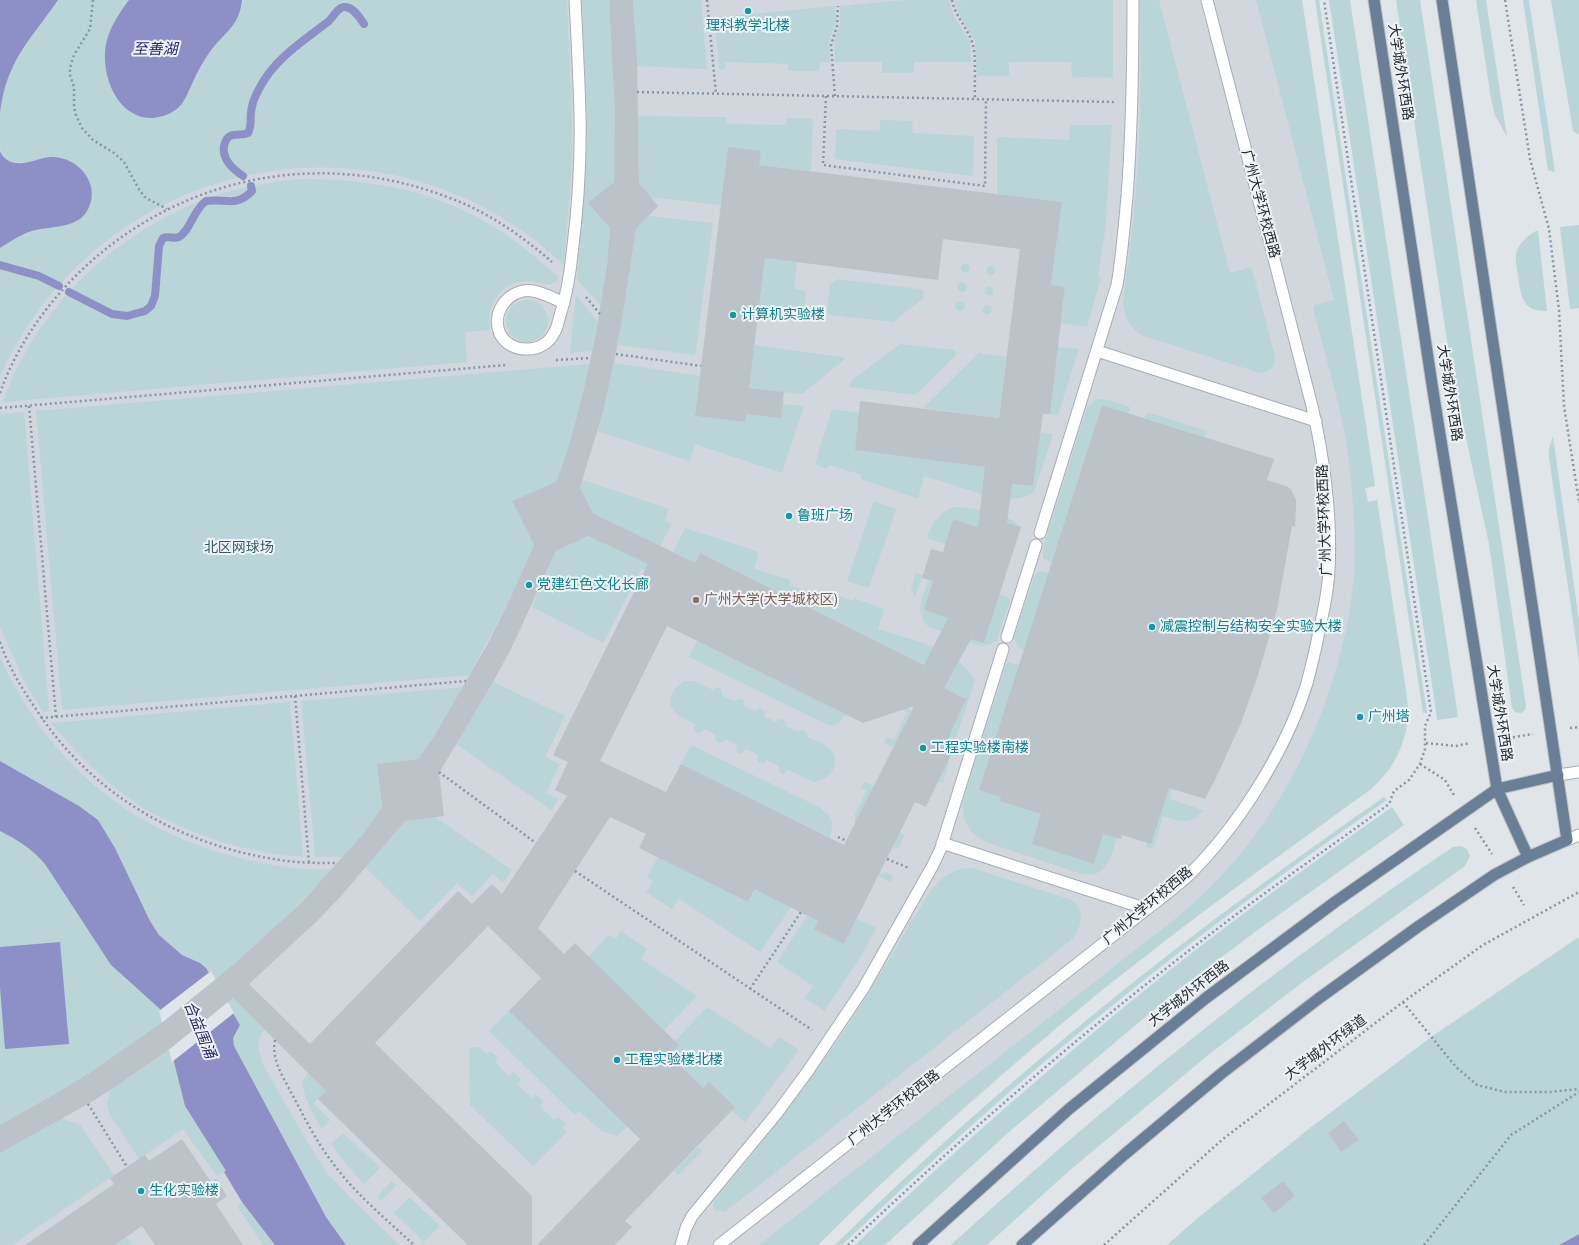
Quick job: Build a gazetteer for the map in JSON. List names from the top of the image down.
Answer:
{
  "streets": {
    "main road": ["大学城外环西路"],
    "street": ["广州大学环校西路"],
    "path": ["大学城外环绿道"]
  },
  "water": ["至善湖", "合益围涌"],
  "parks": ["北区网球场"],
  "places": [
    "理科教学北楼",
    "计算机实验楼",
    "鲁班广场",
    "党建红色文化长廊",
    "广州大学(大学城校区)",
    "减震控制与结构安全实验大楼",
    "广州塔",
    "工程实验楼南楼",
    "工程实验楼北楼",
    "生化实验楼"
  ]
}
